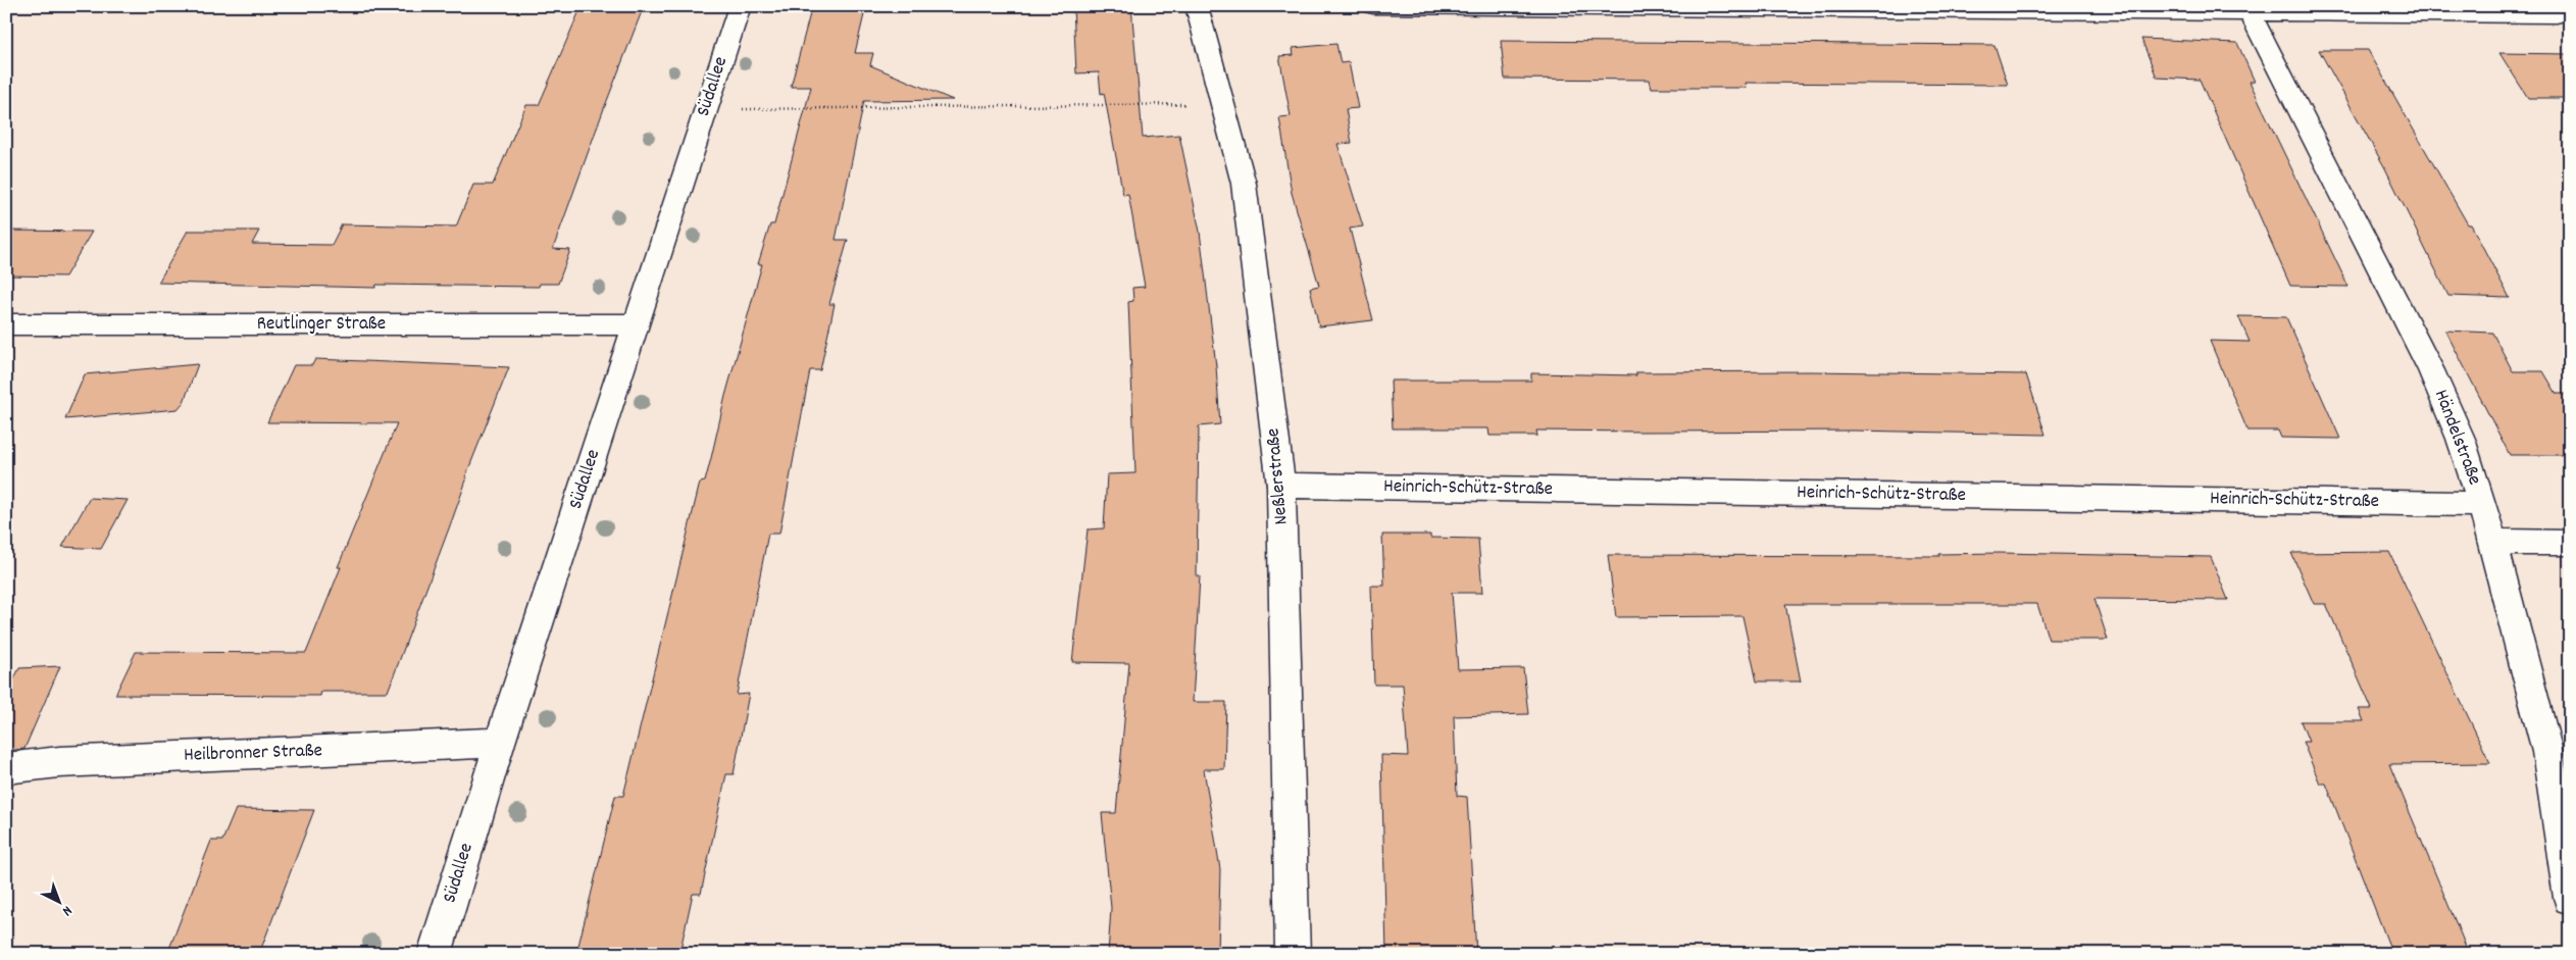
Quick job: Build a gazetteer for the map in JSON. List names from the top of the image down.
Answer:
{
  "streets": {
    "street": [
      "Südallee",
      "Reutlinger Straße",
      "Händelstraße",
      "Neßlerstraße",
      "Heinrich-Schütz-Straße",
      "Heilbronner Straße"
    ]
  },
  "crossings": [
    ["Südallee", "Reutlinger Straße"],
    ["Südallee", "Heilbronner Straße"],
    ["Händelstraße", "Heinrich-Schütz-Straße"],
    ["Neßlerstraße", "Heinrich-Schütz-Straße"]
  ],
  "north": "bottom right"
}
